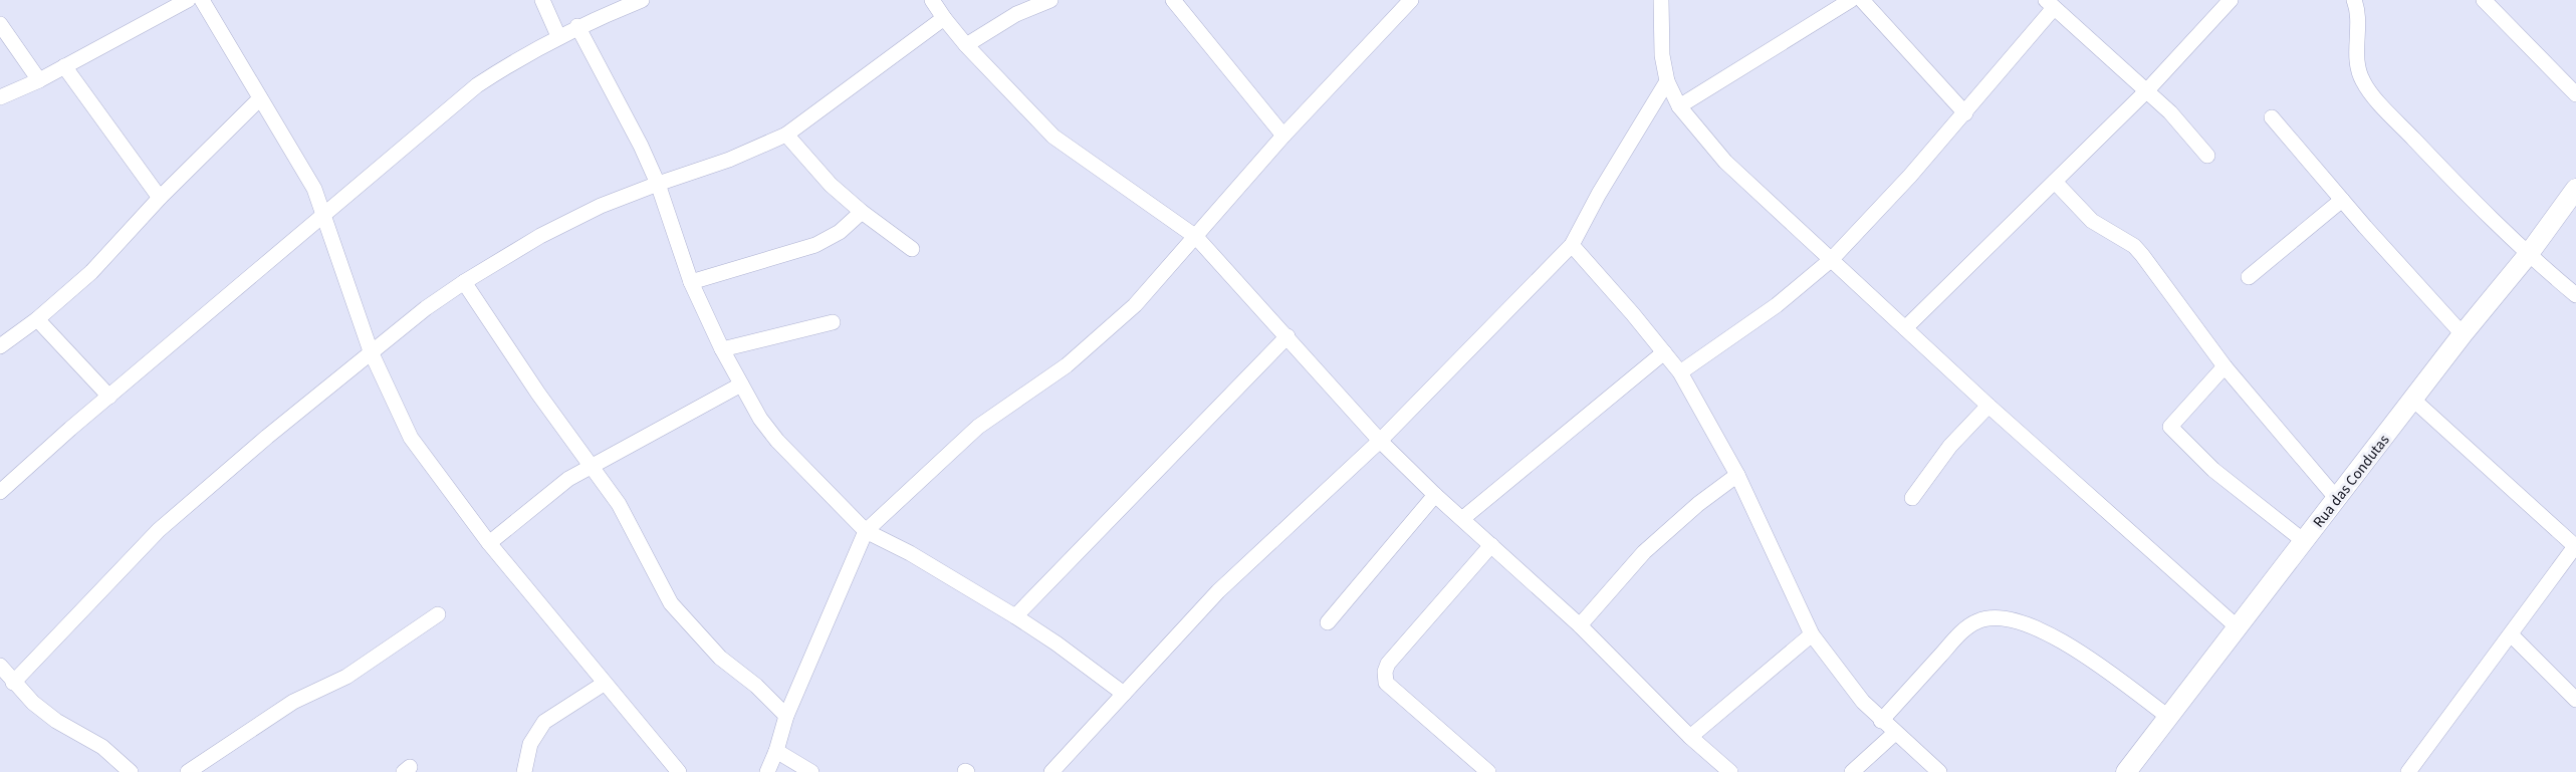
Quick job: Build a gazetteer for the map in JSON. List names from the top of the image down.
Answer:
{
  "streets": {
    "street": ["Rua das Condutas"]
  }
}
